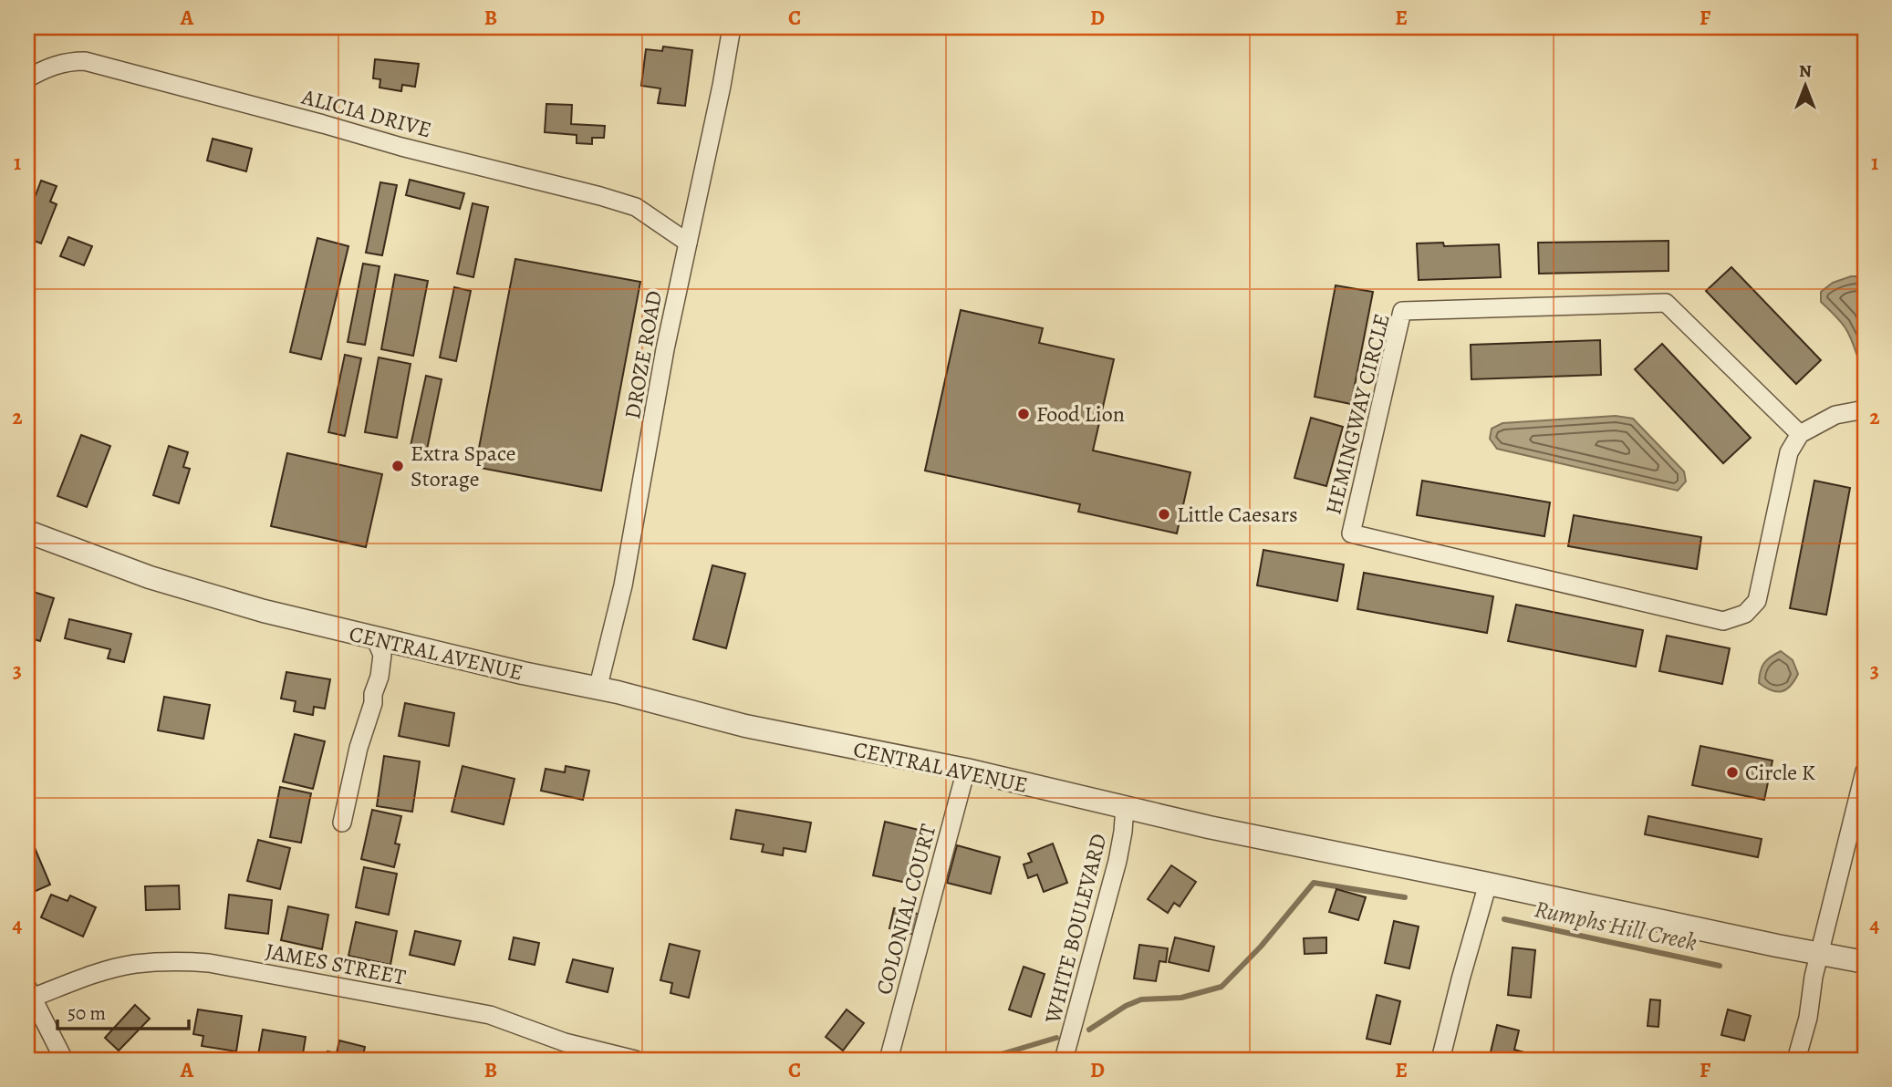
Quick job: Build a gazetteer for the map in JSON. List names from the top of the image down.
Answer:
{
  "streets": {
    "street": [
      "ALICIA DRIVE",
      "DROZE ROAD",
      "HEMINGWAY CIRCLE",
      "CENTRAL AVENUE",
      "COLONIAL COURT",
      "WHITE BOULEVARD",
      "JAMES STREET"
    ]
  },
  "crossings": [
    ["ALICIA DRIVE", "DROZE ROAD"],
    ["DROZE ROAD", "CENTRAL AVENUE"],
    ["CENTRAL AVENUE", "COLONIAL COURT"],
    ["CENTRAL AVENUE", "WHITE BOULEVARD"]
  ],
  "water": ["Rumphs Hill Creek"],
  "places": [
    "Food Lion",
    "Extra Space Storage",
    "Little Caesars",
    "Circle K"
  ],
  "scale_bar": "50 m",
  "north": "top",
  "grid": {
    "columns": [
      "A",
      "B",
      "C",
      "D",
      "E",
      "F"
    ],
    "rows": [
      "1",
      "2",
      "3",
      "4"
    ]
  }
}
